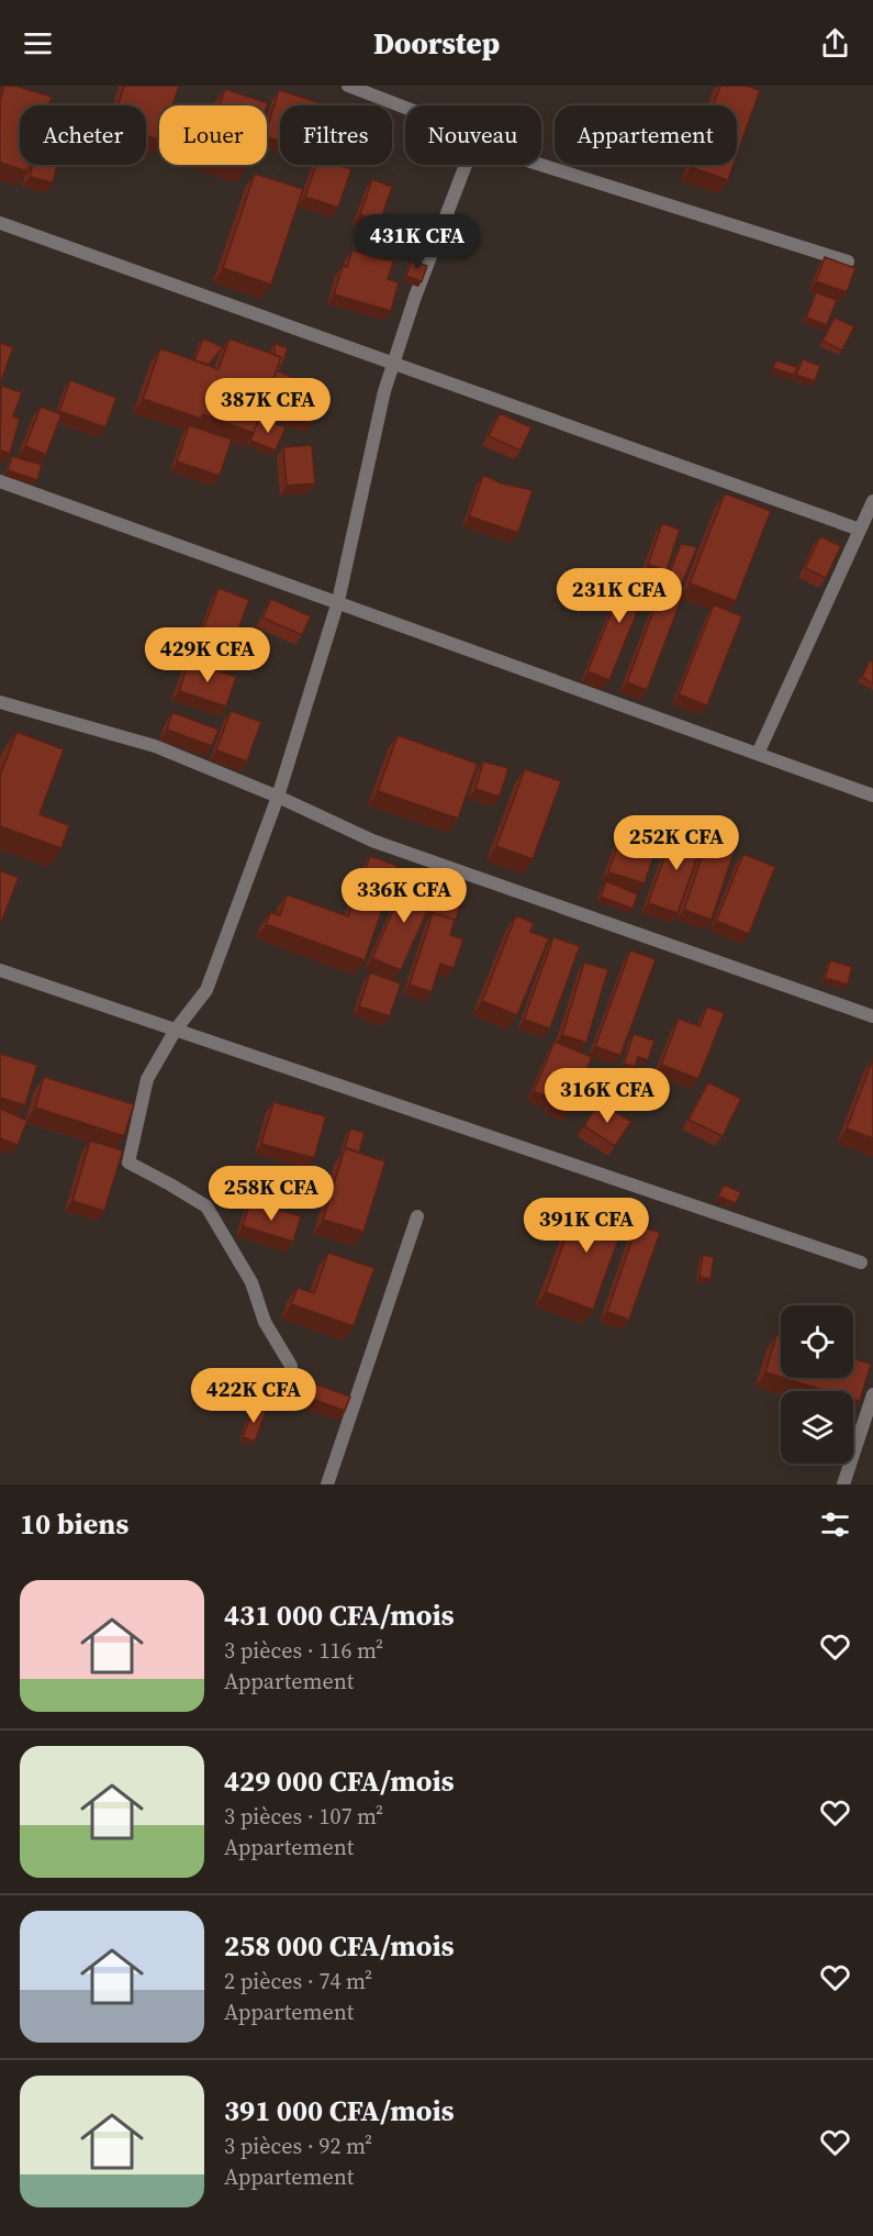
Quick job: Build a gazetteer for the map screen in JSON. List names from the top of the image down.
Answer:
{
  "page": {
    "header": "Doorstep",
    "chip": [
      "Acheter",
      "Louer",
      "Filtres",
      "Nouveau",
      "Appartement"
    ],
    "price": [
      "431K CFA",
      "387K CFA",
      "231K CFA",
      "429K CFA",
      "252K CFA",
      "336K CFA",
      "316K CFA",
      "258K CFA",
      "391K CFA",
      "422K CFA"
    ],
    "heading": "10 biens",
    "list": [
      {
        "name": "431 000 CFA/mois",
        "note": "3 pièces · 116 m² · Appartement"
      },
      {
        "name": "429 000 CFA/mois",
        "note": "3 pièces · 107 m² · Appartement"
      },
      {
        "name": "258 000 CFA/mois",
        "note": "2 pièces · 74 m² · Appartement"
      },
      {
        "name": "391 000 CFA/mois",
        "note": "3 pièces · 92 m² · Appartement"
      }
    ]
  }
}
